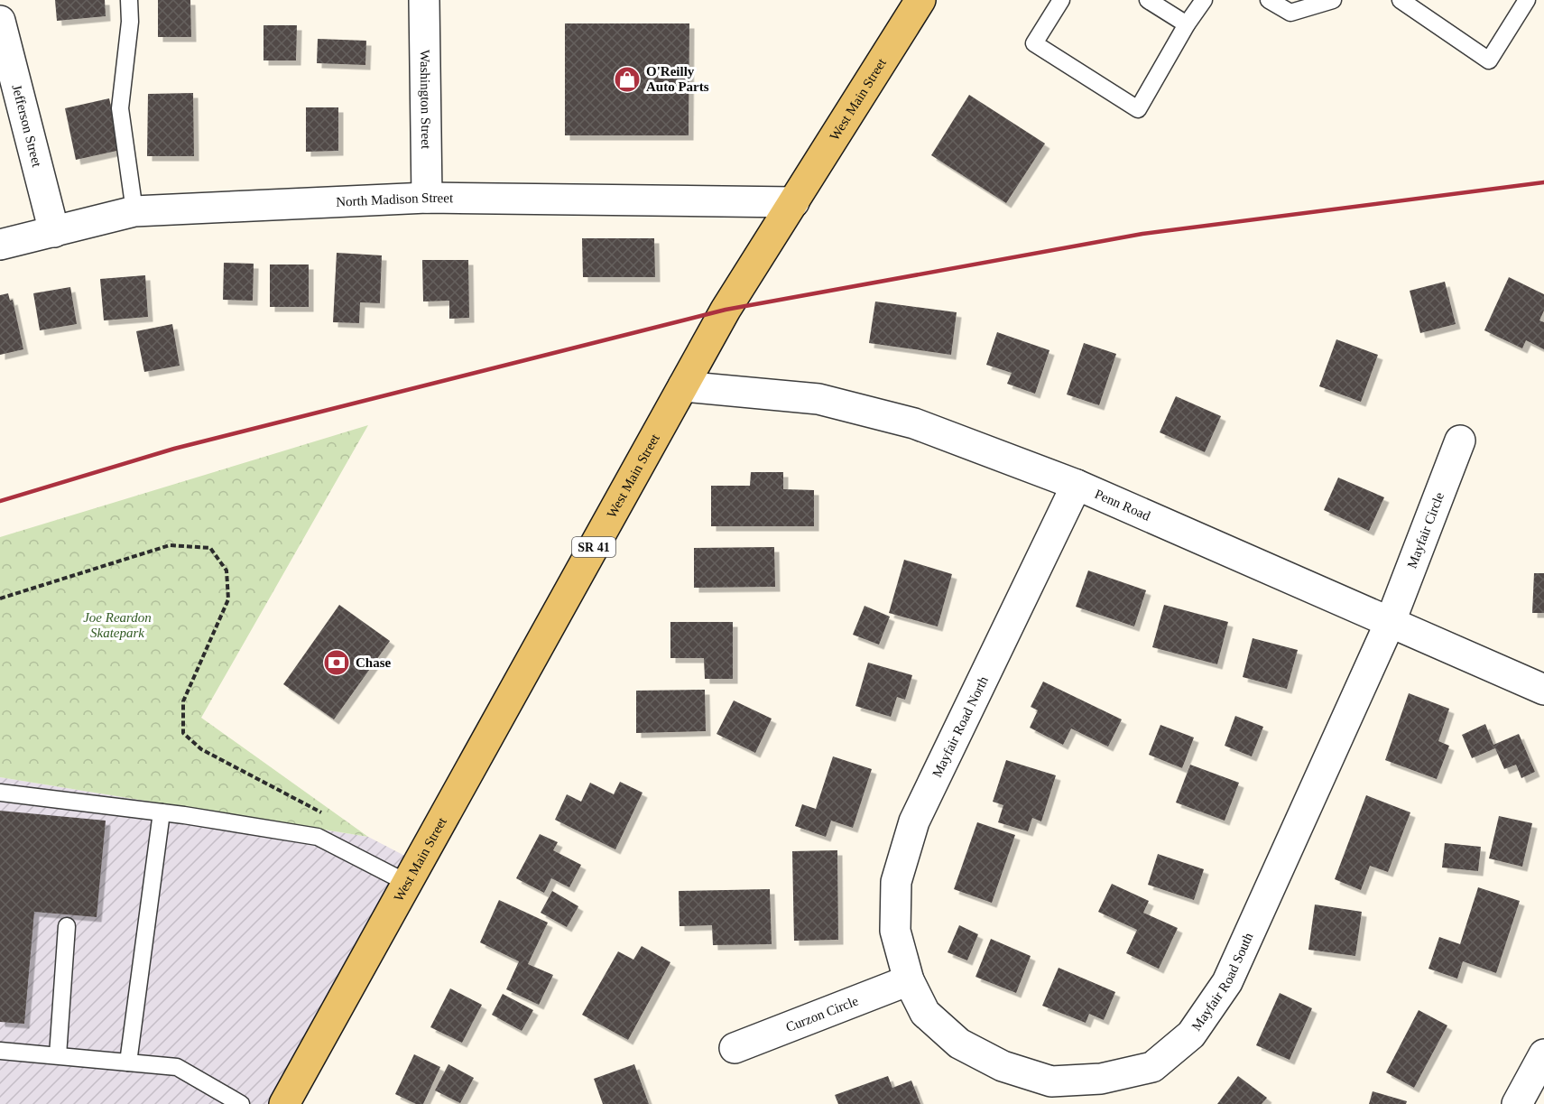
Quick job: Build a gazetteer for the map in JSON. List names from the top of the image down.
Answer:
{
  "streets": {
    "main road": ["West Main Street", "SR 41"],
    "street": [
      "Washington Street",
      "Jefferson Street",
      "North Madison Street",
      "Penn Road",
      "Mayfair Circle",
      "Mayfair Road North",
      "Mayfair Road South",
      "Curzon Circle"
    ]
  },
  "crossings": [
    ["Washington Street", "North Madison Street"],
    ["West Main Street", "North Madison Street"],
    ["West Main Street", "Penn Road"],
    ["Jefferson Street", "North Madison Street"],
    ["Penn Road", "Mayfair Circle"],
    ["Penn Road", "Mayfair Road North"],
    ["Penn Road", "Mayfair Road South"],
    ["Mayfair Circle", "Mayfair Road South"],
    ["Mayfair Road North", "Mayfair Road South"],
    ["Mayfair Road North", "Curzon Circle"],
    ["Mayfair Road South", "Curzon Circle"]
  ],
  "parks": ["Joe Reardon Skatepark"],
  "places": {
    "shop": ["O'Reilly Auto Parts"],
    "bank": ["Chase"]
  }
}
